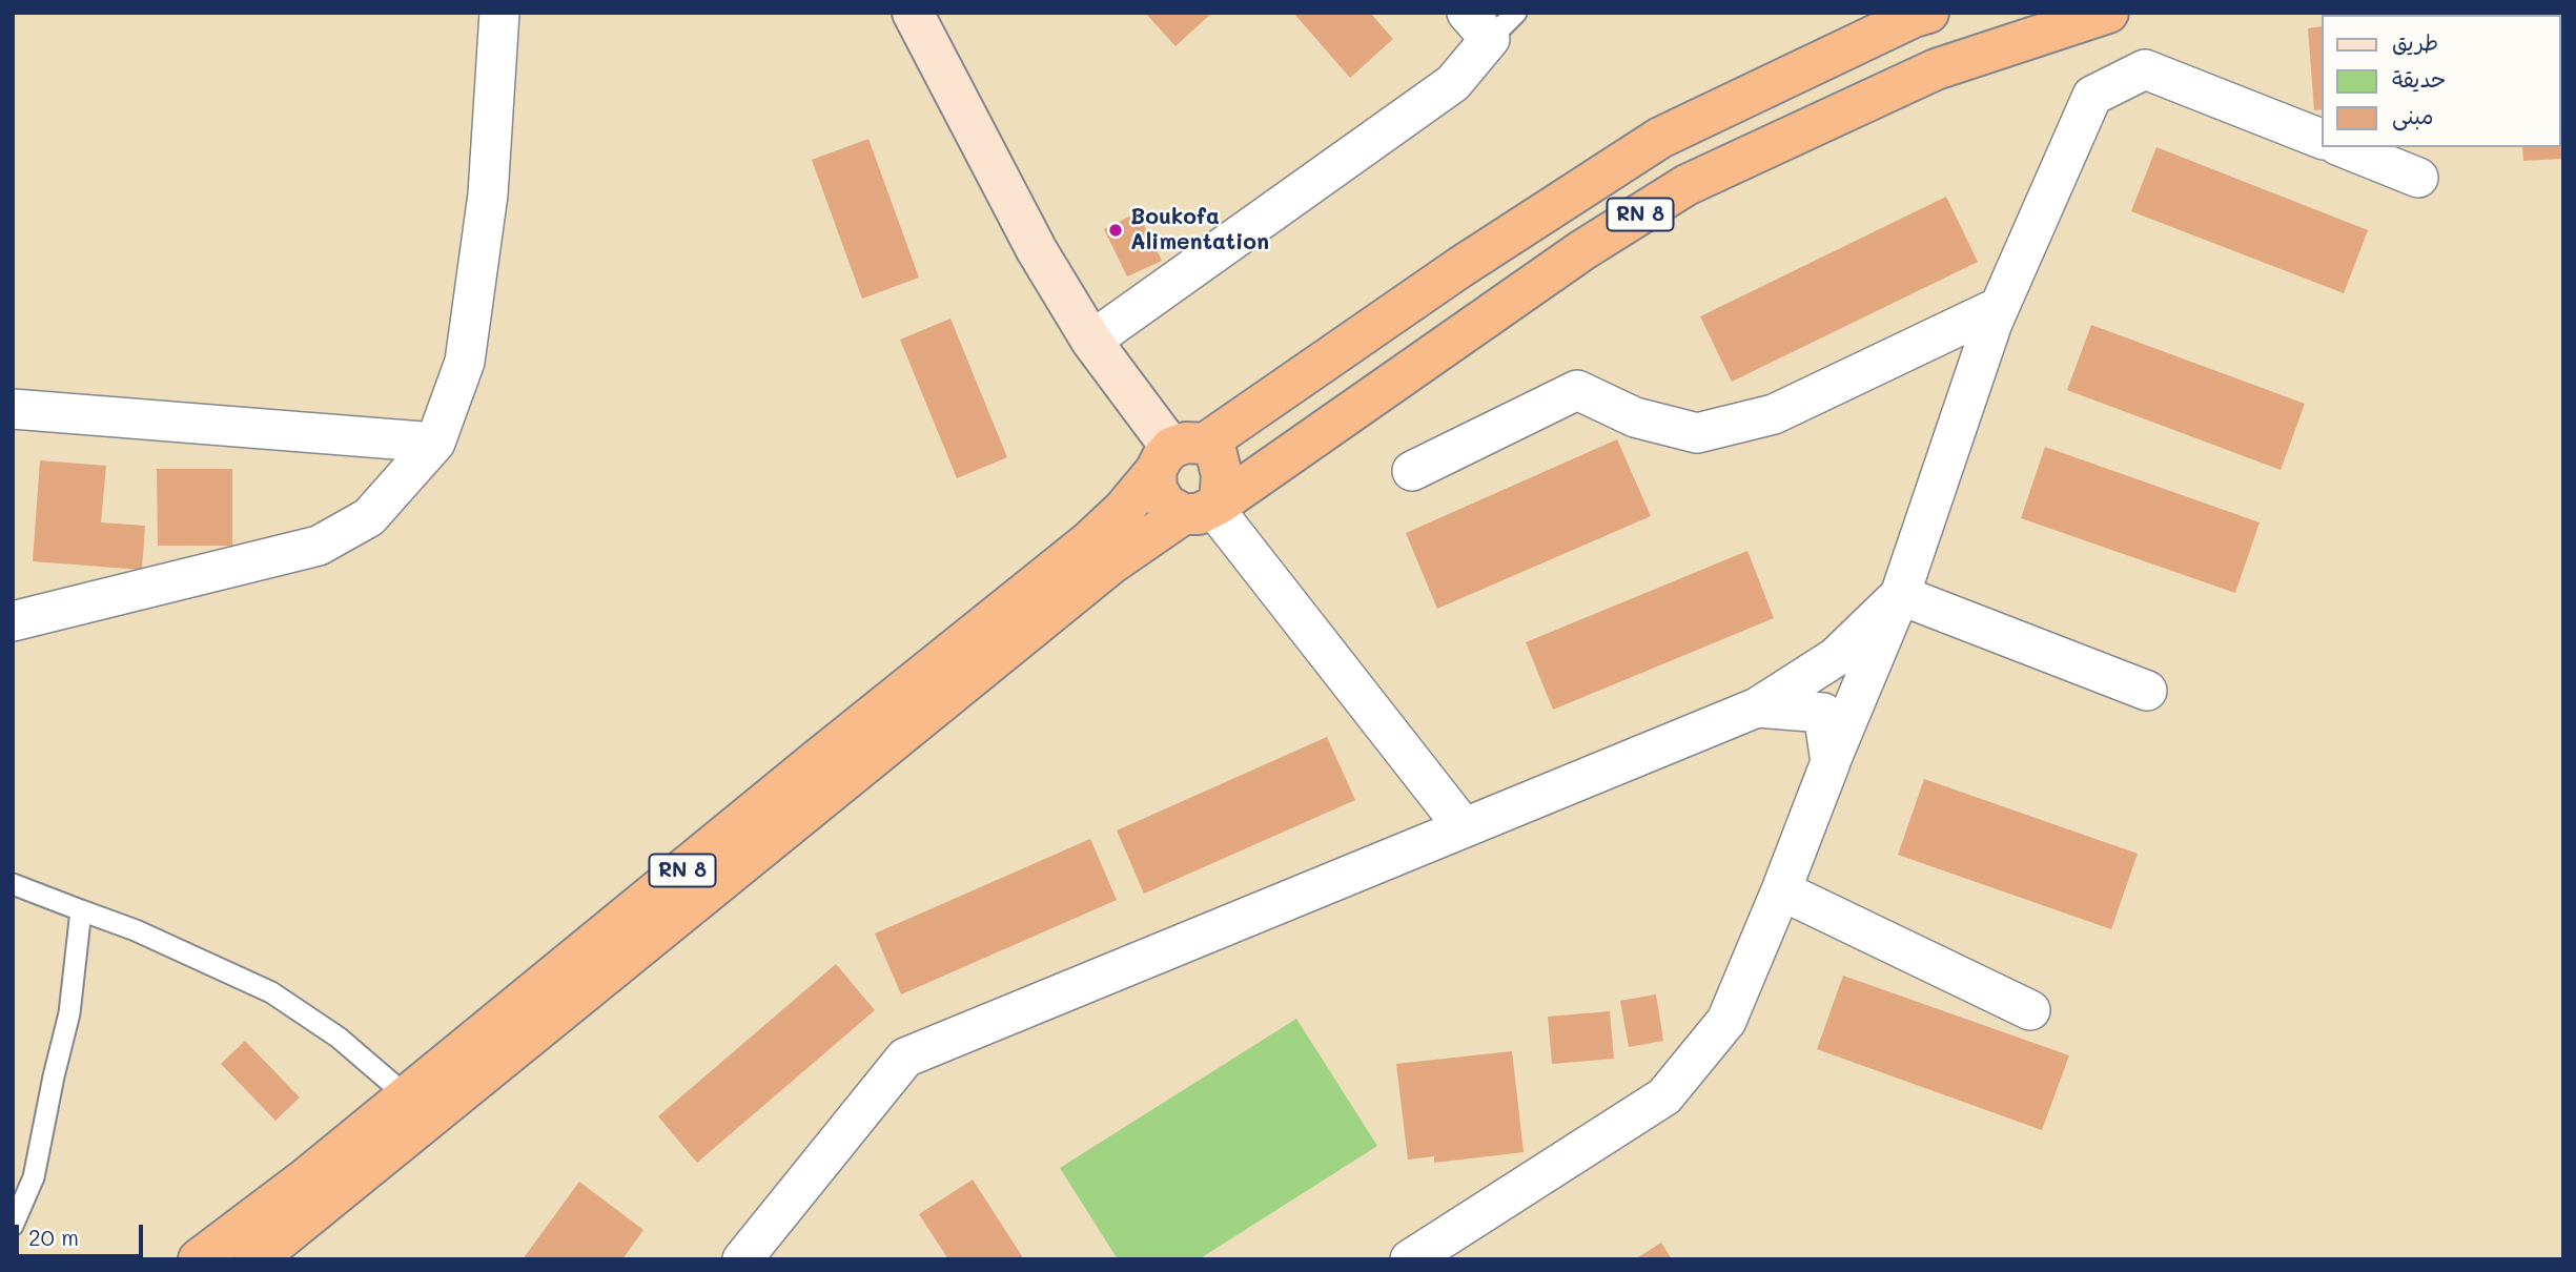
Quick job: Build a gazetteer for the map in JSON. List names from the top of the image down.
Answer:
{
  "streets": {
    "highway": ["RN 8"]
  },
  "places": ["Boukofa Alimentation"],
  "legend": ["طريق", "حديقة", "مبنى"],
  "scale_bar": "20 m"
}
